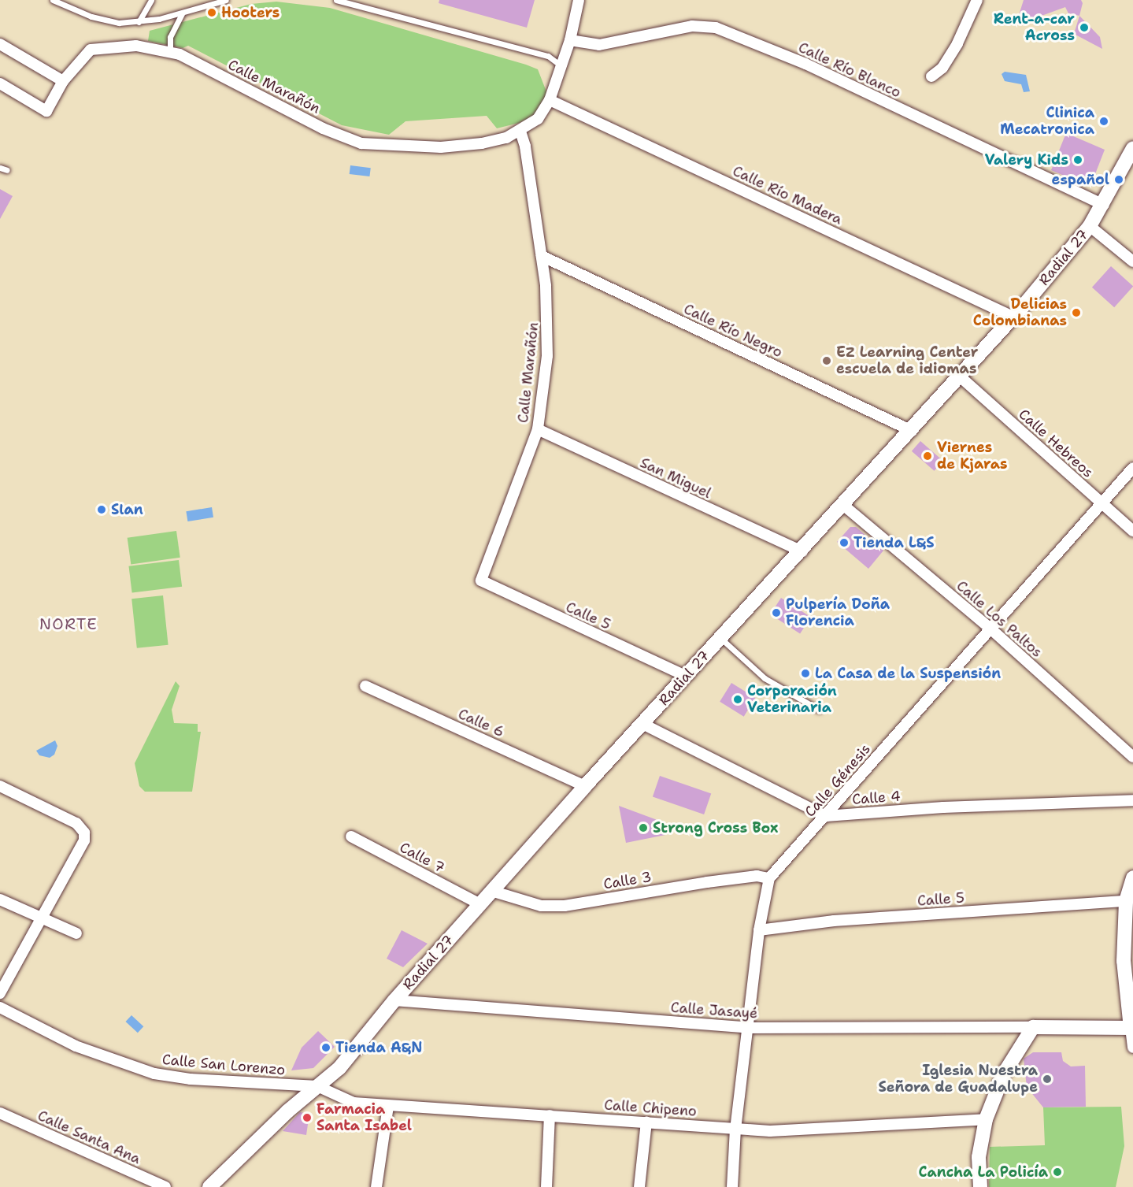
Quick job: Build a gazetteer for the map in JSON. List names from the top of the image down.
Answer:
{
  "streets": {
    "street": [
      "Calle Río Blanco",
      "Calle Marañón",
      "Calle Río Madera",
      "Radial 27",
      "Calle Río Negro",
      "Calle Hebreos",
      "San Miguel",
      "Calle 5",
      "Calle Los Paltos",
      "Calle 6",
      "Calle Génesis",
      "Calle 4",
      "Calle 7",
      "Calle 3",
      "Calle Jasayé",
      "Calle San Lorenzo",
      "Calle Chipeno",
      "Calle Santa Ana"
    ]
  },
  "crossings": [
    ["Calle Río Blanco", "Calle Marañón"],
    ["Calle Río Blanco", "Radial 27"],
    ["Calle Marañón", "Calle Río Madera"],
    ["Calle Marañón", "Calle Río Negro"],
    ["Calle Marañón", "San Miguel"],
    ["Calle Marañón", "Calle 5"],
    ["Calle Río Madera", "Radial 27"],
    ["Radial 27", "Calle Río Negro"],
    ["Radial 27", "Calle Hebreos"],
    ["Radial 27", "San Miguel"],
    ["Radial 27", "Calle 5"],
    ["Radial 27", "Calle Los Paltos"],
    ["Radial 27", "Calle 6"],
    ["Radial 27", "Calle 7"],
    ["Radial 27", "Calle 3"],
    ["Radial 27", "Calle Jasayé"],
    ["Radial 27", "Calle San Lorenzo"],
    ["Radial 27", "Calle Chipeno"],
    ["Calle Hebreos", "Calle Génesis"],
    ["Calle Los Paltos", "Calle Génesis"],
    ["Calle Génesis", "Calle 4"],
    ["Calle Génesis", "Calle 3"],
    ["Calle San Lorenzo", "Calle Chipeno"]
  ],
  "districts": ["NORTE"],
  "places": [
    "Hooters",
    "Rent-a-car Across",
    "Clinica Mecatronica",
    "Valery Kids",
    "español",
    "Delicias Colombianas",
    "EZ Learning Center escuela de idiomas",
    "Viernes de Kjaras",
    "Slan",
    "Tienda L&S",
    "Pulpería Doña Florencia",
    "La Casa de la Suspensión",
    "Corporación Veterinaria",
    "Strong Cross Box",
    "Tienda A&N",
    "Iglesia Nuestra Señora de Guadalupe",
    "Farmacia Santa Isabel",
    "Cancha La Policía"
  ]
}
